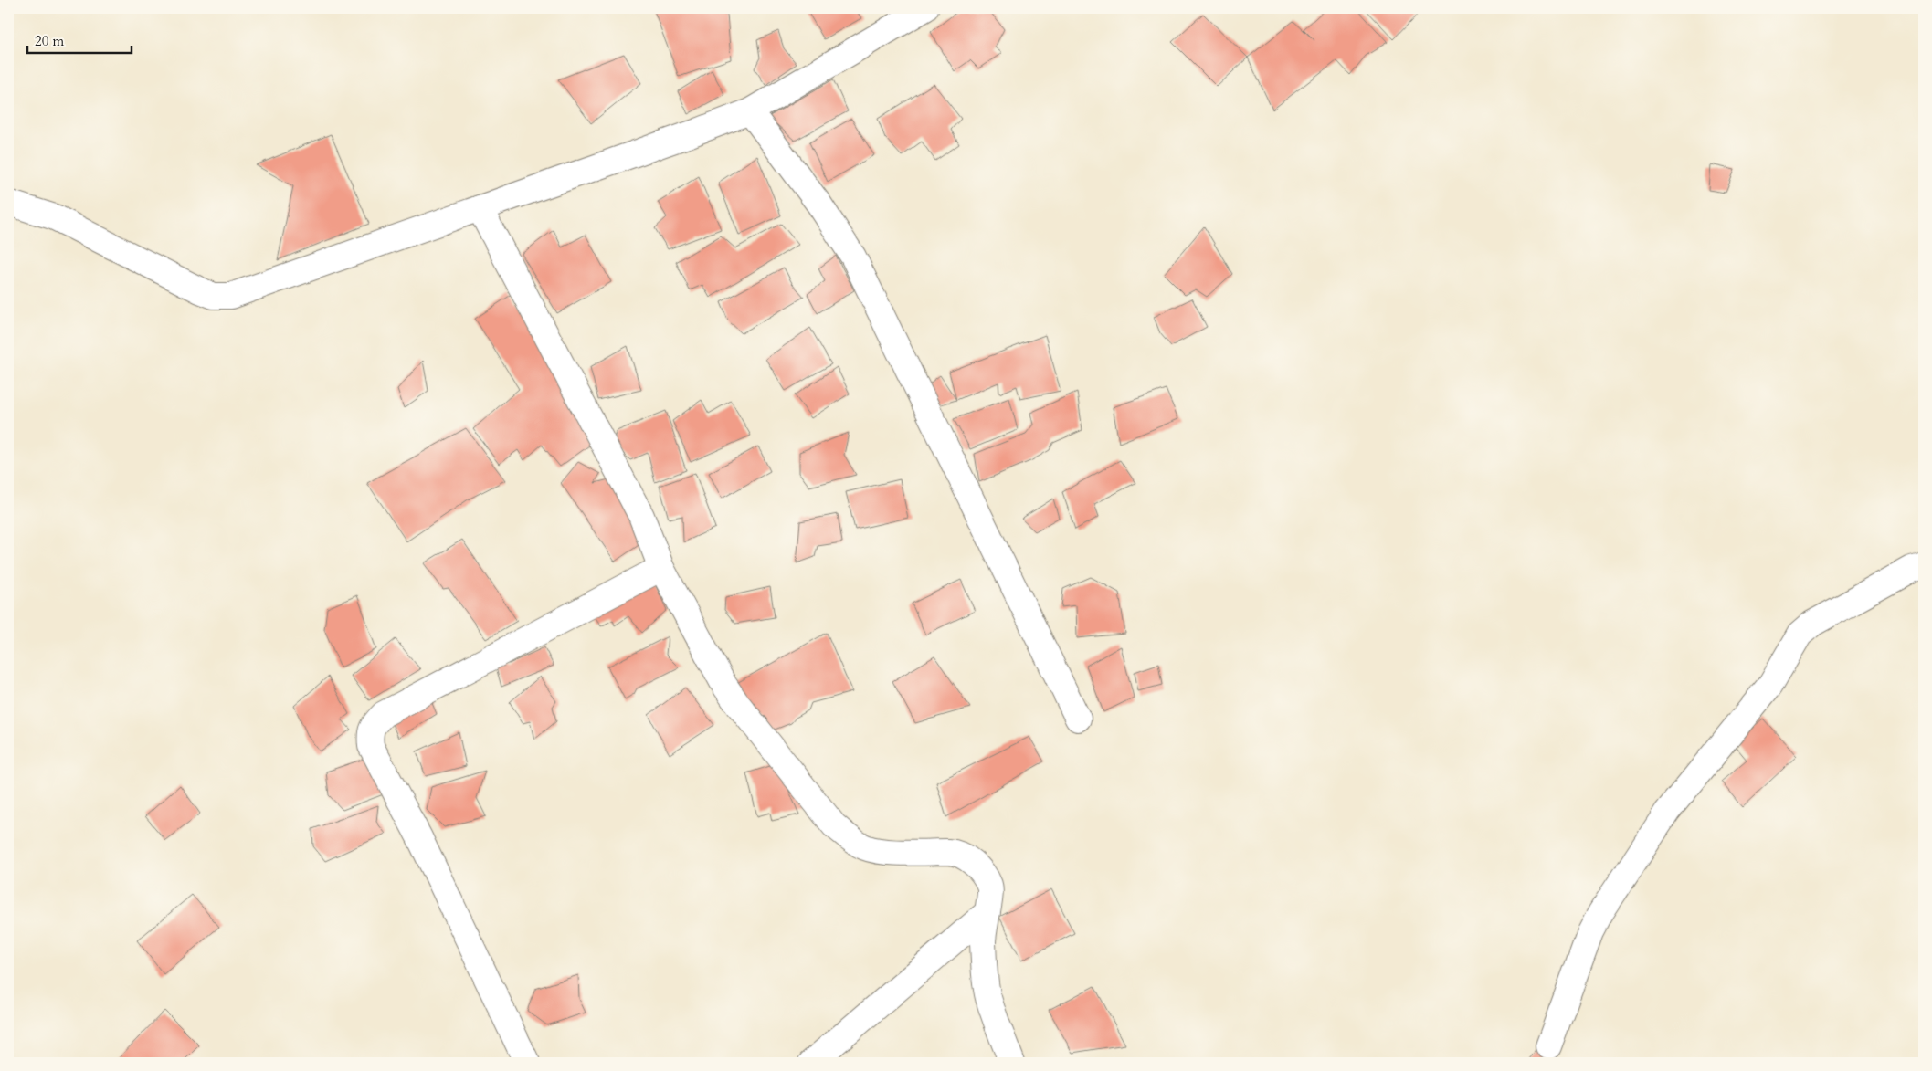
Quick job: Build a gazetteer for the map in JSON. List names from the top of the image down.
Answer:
{
  "scale_bar": "20 m"
}
